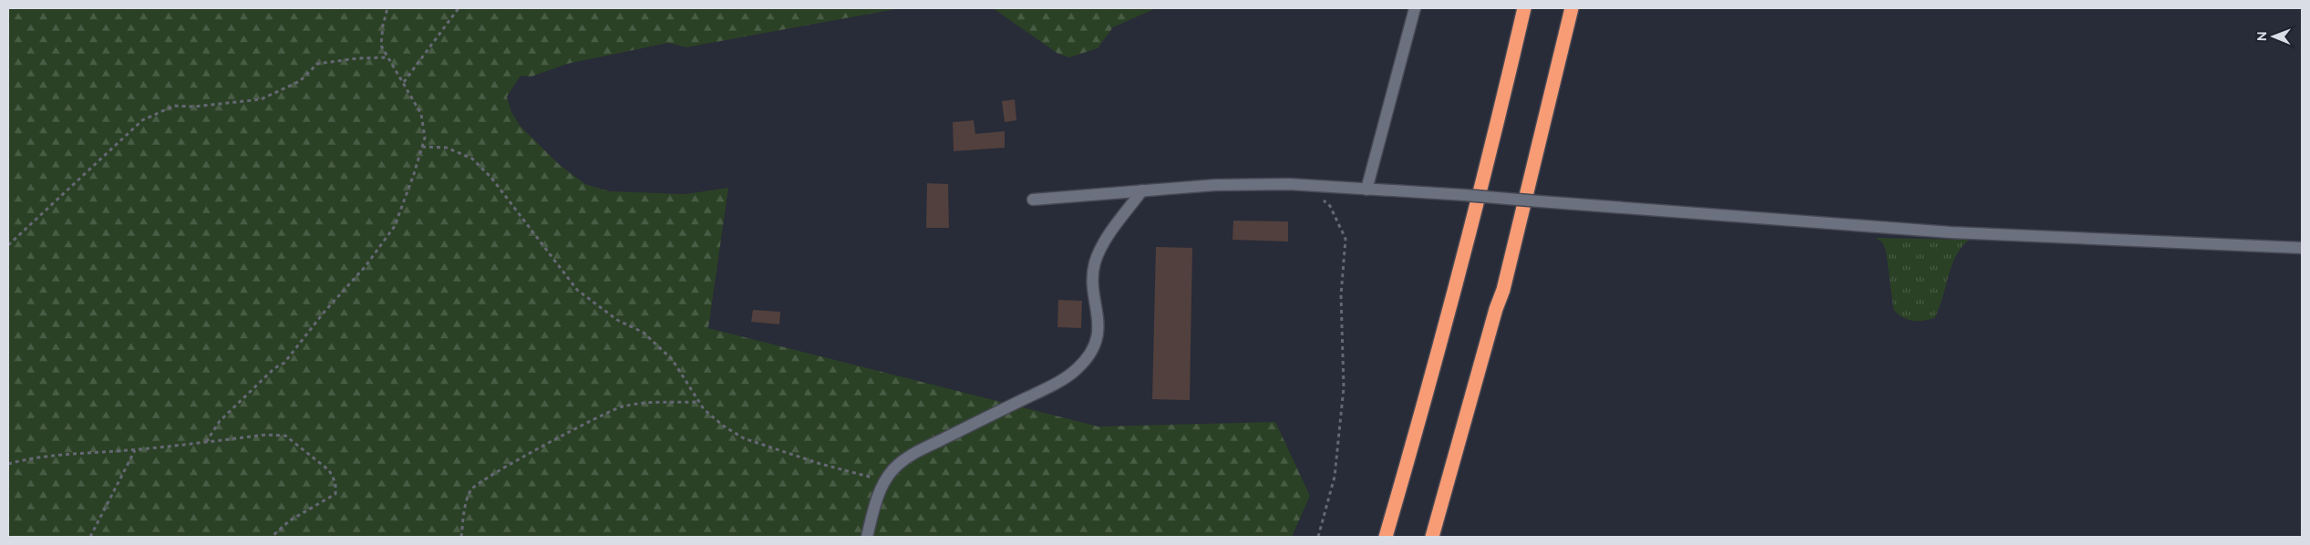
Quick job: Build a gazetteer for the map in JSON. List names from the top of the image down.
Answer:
{
  "north": "left"
}
